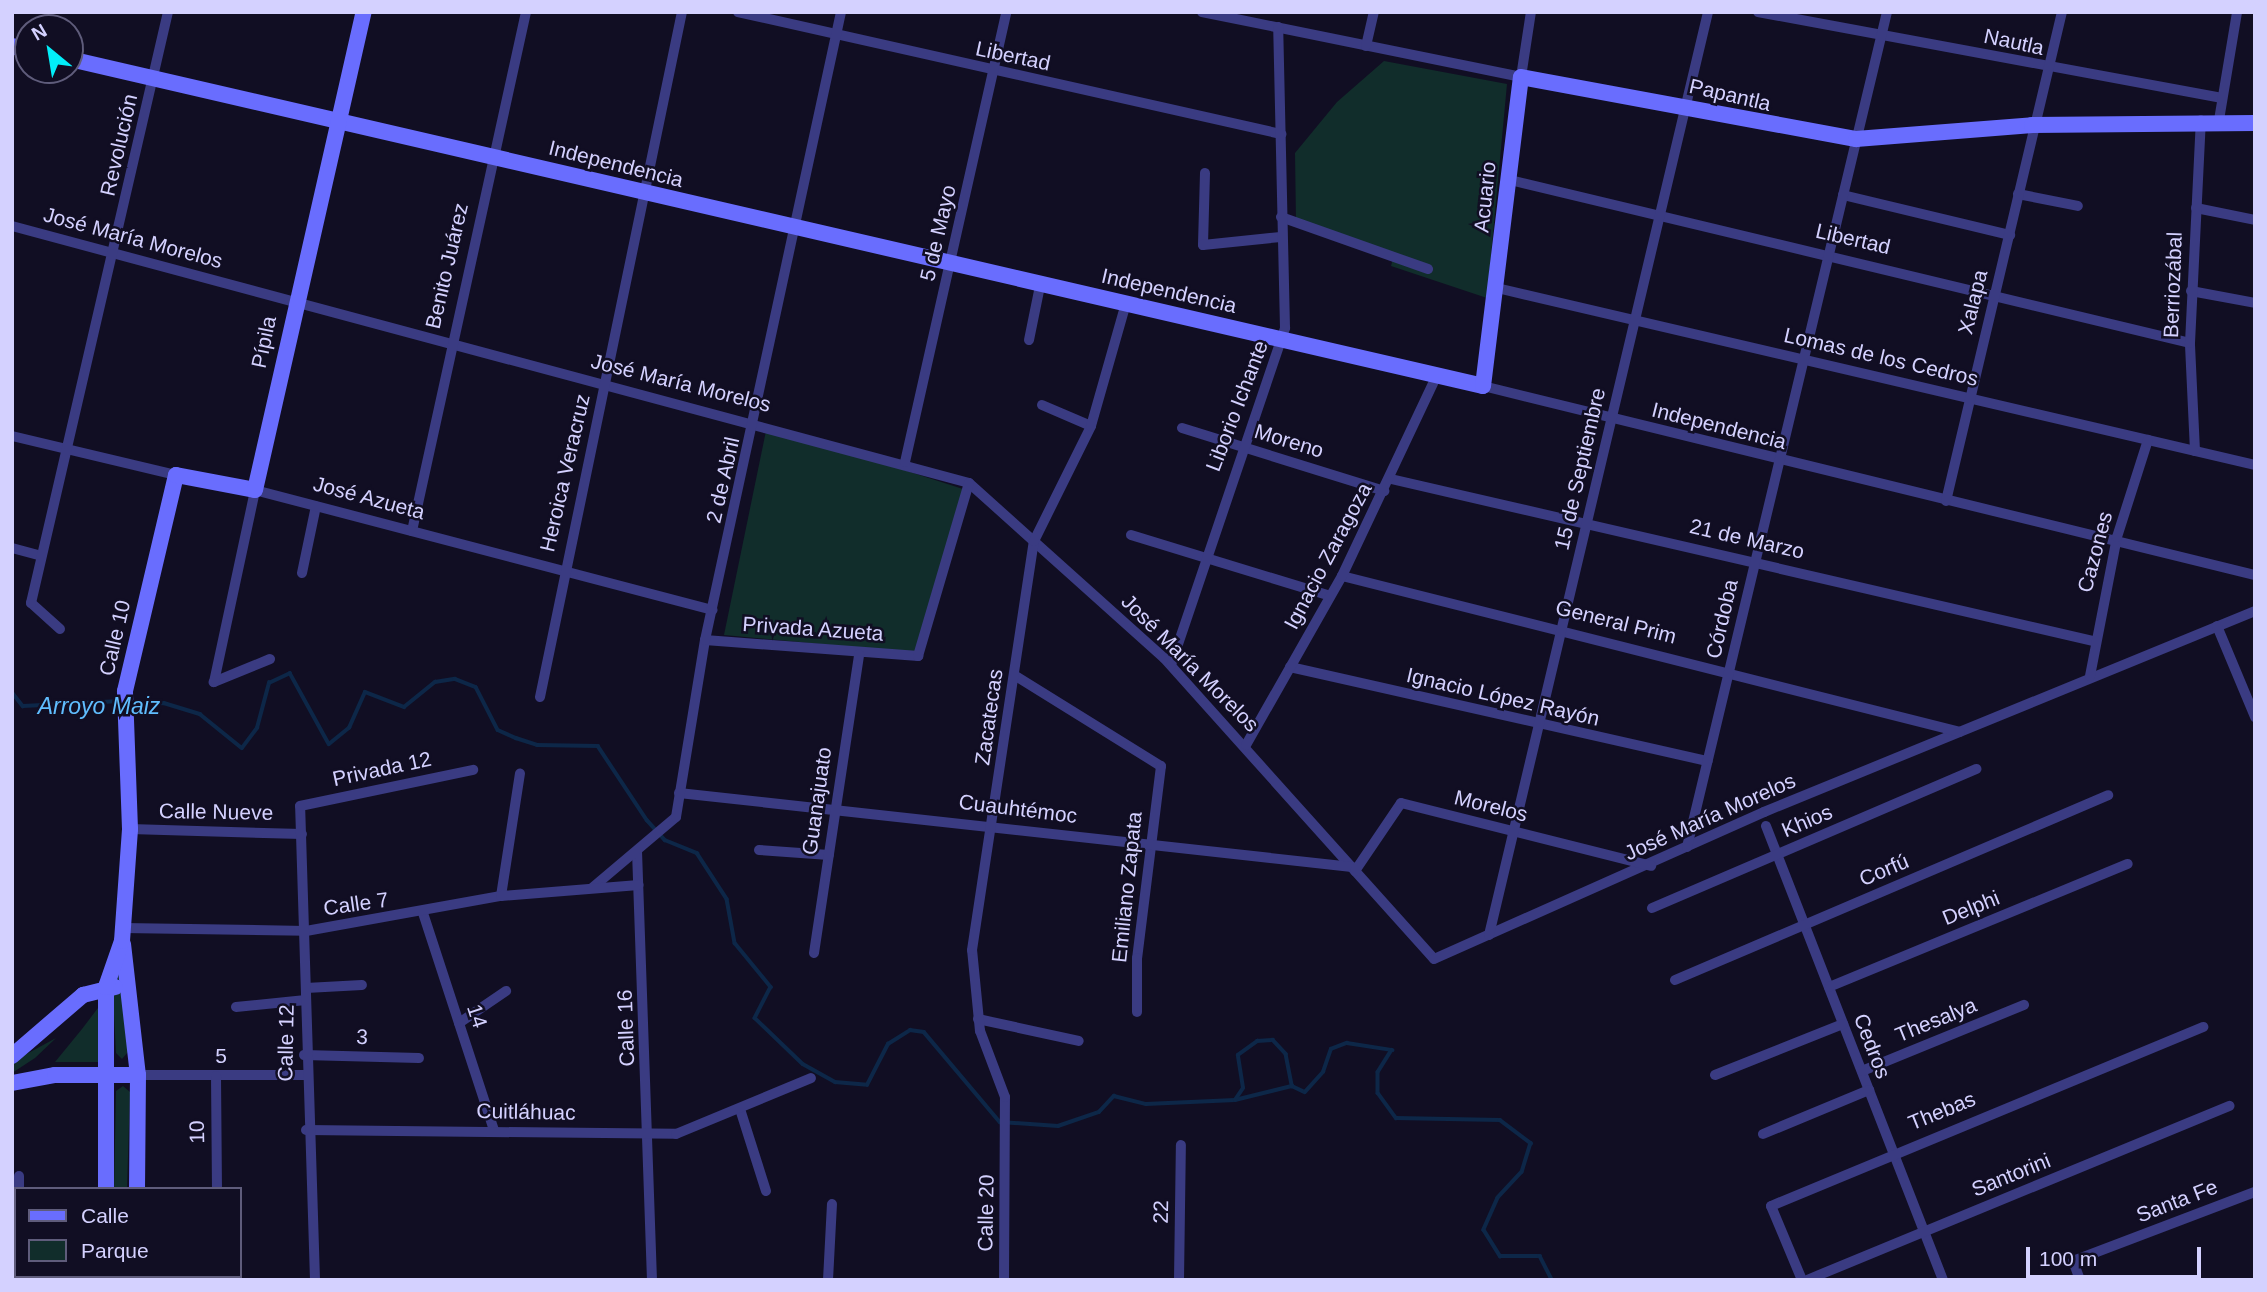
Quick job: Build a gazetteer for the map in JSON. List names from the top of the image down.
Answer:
{
  "streets": {
    "main road": [
      "Papantla",
      "Independencia",
      "Acuario",
      "Pípila",
      "José Azueta",
      "Calle 10"
    ],
    "street": [
      "Nautla",
      "Libertad",
      "Revolución",
      "5 de Mayo",
      "José María Morelos",
      "Benito Juárez",
      "Berriozábal",
      "Xalapa",
      "Lomas de los Cedros",
      "Liborio Ichante",
      "Moreno",
      "15 de Septiembre",
      "Heroica Veracruz",
      "2 de Abril",
      "21 de Marzo",
      "Cazones",
      "Ignacio Zaragoza",
      "Córdoba",
      "General Prim",
      "Privada Azueta",
      "Ignacio López Rayón",
      "Zacatecas",
      "Privada 12",
      "Guanajuato",
      "Morelos",
      "Cuauhtémoc",
      "Calle Nueve",
      "Khios",
      "Corfú",
      "Emiliano Zapata",
      "Calle 7",
      "Delphi",
      "14",
      "Thesalya",
      "Calle 16",
      "3",
      "Calle 12",
      "Cedros",
      "5",
      "Thebas",
      "Cuitláhuac",
      "10",
      "Santorini",
      "Santa Fe",
      "22",
      "Calle 20"
    ]
  },
  "crossings": [
    ["Nautla", "Xalapa"],
    ["Nautla", "Córdoba"],
    ["Libertad", "Acuario"],
    ["Libertad", "5 de Mayo"],
    ["Libertad", "Berriozábal"],
    ["Libertad", "Xalapa"],
    ["Libertad", "Liborio Ichante"],
    ["Libertad", "15 de Septiembre"],
    ["Libertad", "2 de Abril"],
    ["Libertad", "Córdoba"],
    ["Papantla", "Acuario"],
    ["Papantla", "Berriozábal"],
    ["Papantla", "Xalapa"],
    ["Papantla", "Liborio Ichante"],
    ["Papantla", "15 de Septiembre"],
    ["Papantla", "Córdoba"],
    ["Revolución", "Independencia"],
    ["Revolución", "José María Morelos"],
    ["Revolución", "José Azueta"],
    ["Independencia", "Acuario"],
    ["Independencia", "5 de Mayo"],
    ["Independencia", "Benito Juárez"],
    ["Independencia", "Xalapa"],
    ["Independencia", "Pípila"],
    ["Independencia", "Liborio Ichante"],
    ["Independencia", "15 de Septiembre"],
    ["Independencia", "Heroica Veracruz"],
    ["Independencia", "2 de Abril"],
    ["Independencia", "Cazones"],
    ["Independencia", "Ignacio Zaragoza"],
    ["Independencia", "Córdoba"],
    ["Independencia", "Zacatecas"],
    ["Acuario", "Lomas de los Cedros"],
    ["5 de Mayo", "José María Morelos"],
    ["José María Morelos", "Benito Juárez"],
    ["José María Morelos", "Pípila"],
    ["José María Morelos", "Liborio Ichante"],
    ["José María Morelos", "15 de Septiembre"],
    ["José María Morelos", "Heroica Veracruz"],
    ["José María Morelos", "2 de Abril"],
    ["José María Morelos", "Cazones"],
    ["José María Morelos", "Ignacio Zaragoza"],
    ["José María Morelos", "Córdoba"],
    ["José María Morelos", "General Prim"],
    ["José María Morelos", "Privada Azueta"],
    ["José María Morelos", "Zacatecas"],
    ["José María Morelos", "Morelos"],
    ["José María Morelos", "Cuauhtémoc"],
    ["Benito Juárez", "José Azueta"],
    ["Berriozábal", "Lomas de los Cedros"],
    ["Xalapa", "Lomas de los Cedros"],
    ["Pípila", "José Azueta"],
    ["Lomas de los Cedros", "15 de Septiembre"],
    ["Lomas de los Cedros", "Cazones"],
    ["Lomas de los Cedros", "Córdoba"],
    ["Liborio Ichante", "Moreno"],
    ["Moreno", "Ignacio Zaragoza"],
    ["15 de Septiembre", "21 de Marzo"],
    ["15 de Septiembre", "General Prim"],
    ["15 de Septiembre", "Ignacio López Rayón"],
    ["15 de Septiembre", "Morelos"],
    ["Heroica Veracruz", "José Azueta"],
    ["2 de Abril", "José Azueta"],
    ["2 de Abril", "Privada Azueta"],
    ["2 de Abril", "Cuauhtémoc"],
    ["José Azueta", "Calle 10"],
    ["21 de Marzo", "Cazones"],
    ["21 de Marzo", "Ignacio Zaragoza"],
    ["21 de Marzo", "Córdoba"],
    ["Ignacio Zaragoza", "General Prim"],
    ["Ignacio Zaragoza", "Ignacio López Rayón"],
    ["Córdoba", "General Prim"],
    ["Córdoba", "Ignacio López Rayón"],
    ["Privada Azueta", "Guanajuato"],
    ["Calle 10", "Calle Nueve"],
    ["Calle 10", "Calle 7"],
    ["Calle 10", "5"],
    ["Zacatecas", "Cuauhtémoc"],
    ["Zacatecas", "Emiliano Zapata"],
    ["Zacatecas", "Calle 20"],
    ["Privada 12", "Calle 12"],
    ["Guanajuato", "Cuauhtémoc"],
    ["Morelos", "Cuauhtémoc"],
    ["Cuauhtémoc", "Emiliano Zapata"],
    ["Calle Nueve", "Calle 12"],
    ["Khios", "Cedros"],
    ["Corfú", "Cedros"],
    ["Calle 7", "14"],
    ["Calle 7", "Calle 16"],
    ["Calle 7", "Calle 12"],
    ["Delphi", "Cedros"],
    ["14", "Cuitláhuac"],
    ["Thesalya", "Cedros"],
    ["Calle 16", "Cuitláhuac"],
    ["3", "Calle 12"],
    ["Calle 12", "5"],
    ["Calle 12", "Cuitláhuac"],
    ["Cedros", "Thebas"],
    ["Cedros", "Santorini"],
    ["5", "10"],
    ["Thebas", "Santorini"]
  ],
  "water": ["Arroyo Maiz"],
  "legend": ["Calle", "Parque"],
  "scale_bar": "100 m",
  "north": "top left"
}
